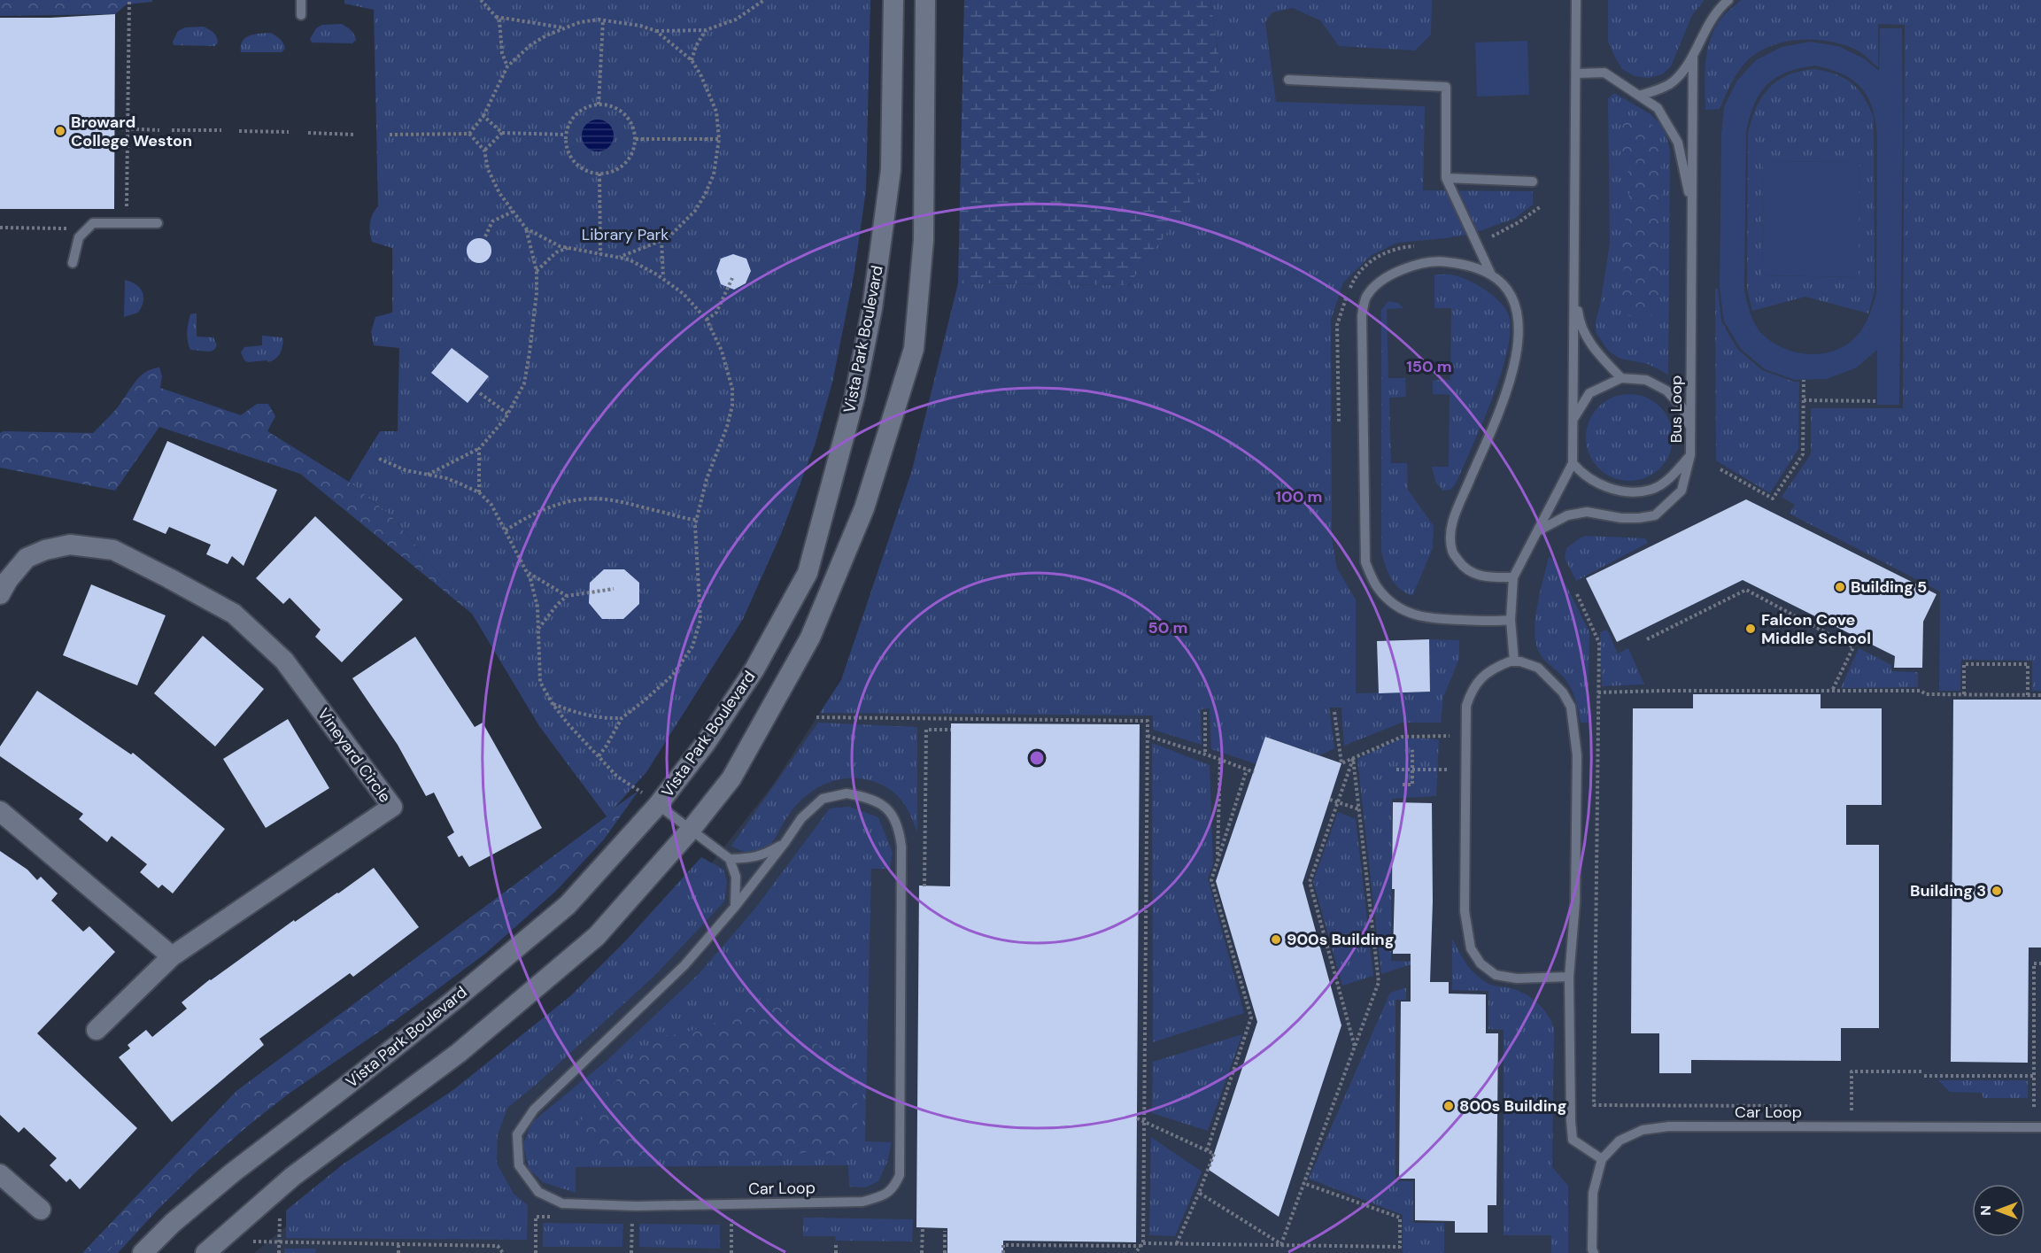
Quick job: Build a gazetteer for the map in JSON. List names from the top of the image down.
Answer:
{
  "streets": {
    "street": ["Vista Park Boulevard", "Vineyard Circle"],
    "lane": ["Bus Loop", "Car Loop"]
  },
  "parks": ["Library Park"],
  "places": [
    "Broward College Weston",
    "Building 5",
    "Falcon Cove Middle School",
    "Building 3",
    "900s Building",
    "800s Building"
  ],
  "north": "left",
  "rings": ["150 m", "100 m", "50 m"]
}
